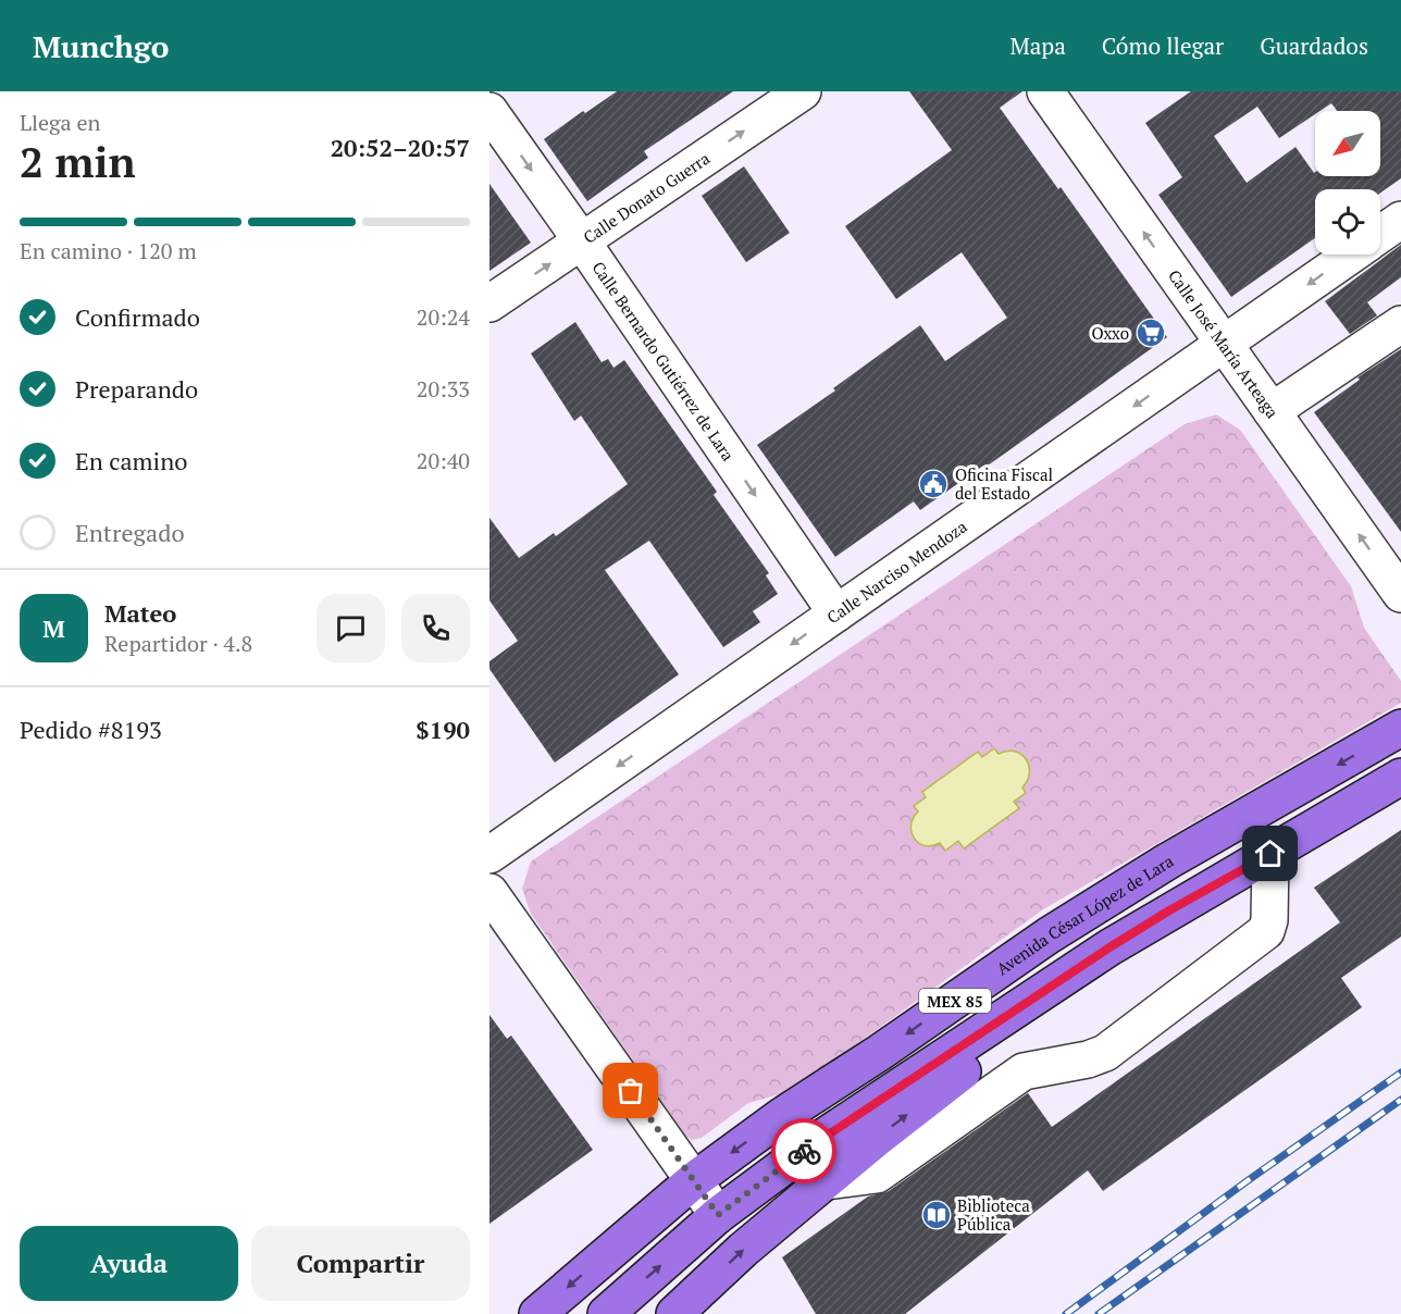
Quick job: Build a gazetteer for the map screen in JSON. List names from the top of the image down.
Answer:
{
  "streets": {
    "main road": ["Avenida César López de Lara", "MEX 85"],
    "street": [
      "Calle Donato Guerra",
      "Calle José María Arteaga",
      "Calle Bernardo Gutiérrez de Lara",
      "Calle Narciso Mendoza"
    ]
  },
  "crossings": [
    ["Calle Donato Guerra", "Calle Bernardo Gutiérrez de Lara"],
    ["Calle José María Arteaga", "Calle Narciso Mendoza"],
    ["Calle Bernardo Gutiérrez de Lara", "Calle Narciso Mendoza"]
  ],
  "one_way": [
    "Calle Donato Guerra",
    "Calle José María Arteaga",
    "Calle Bernardo Gutiérrez de Lara",
    "Calle Narciso Mendoza"
  ],
  "places": {
    "supermarket": ["Oxxo"],
    "public building": ["Oficina Fiscal del Estado"],
    "library": ["Biblioteca Pública"]
  },
  "north": "bottom left",
  "page": {
    "header": "Munchgo",
    "nav": ["Mapa", "Cómo llegar", "Guardados"],
    "heading": ["2 min", "Llega en", "20:52–20:57"],
    "panel": [
      "Mateo",
      "Repartidor · 4.8",
      "Pedido #8193",
      "$190"
    ],
    "bar": "En camino · 120 m",
    "list": [
      ["Confirmado", "20:24"],
      ["Preparando", "20:33"],
      ["En camino", "20:40"],
      "Entregado"
    ],
    "round": "M",
    "buttons": ["Ayuda", "Compartir"]
  }
}
